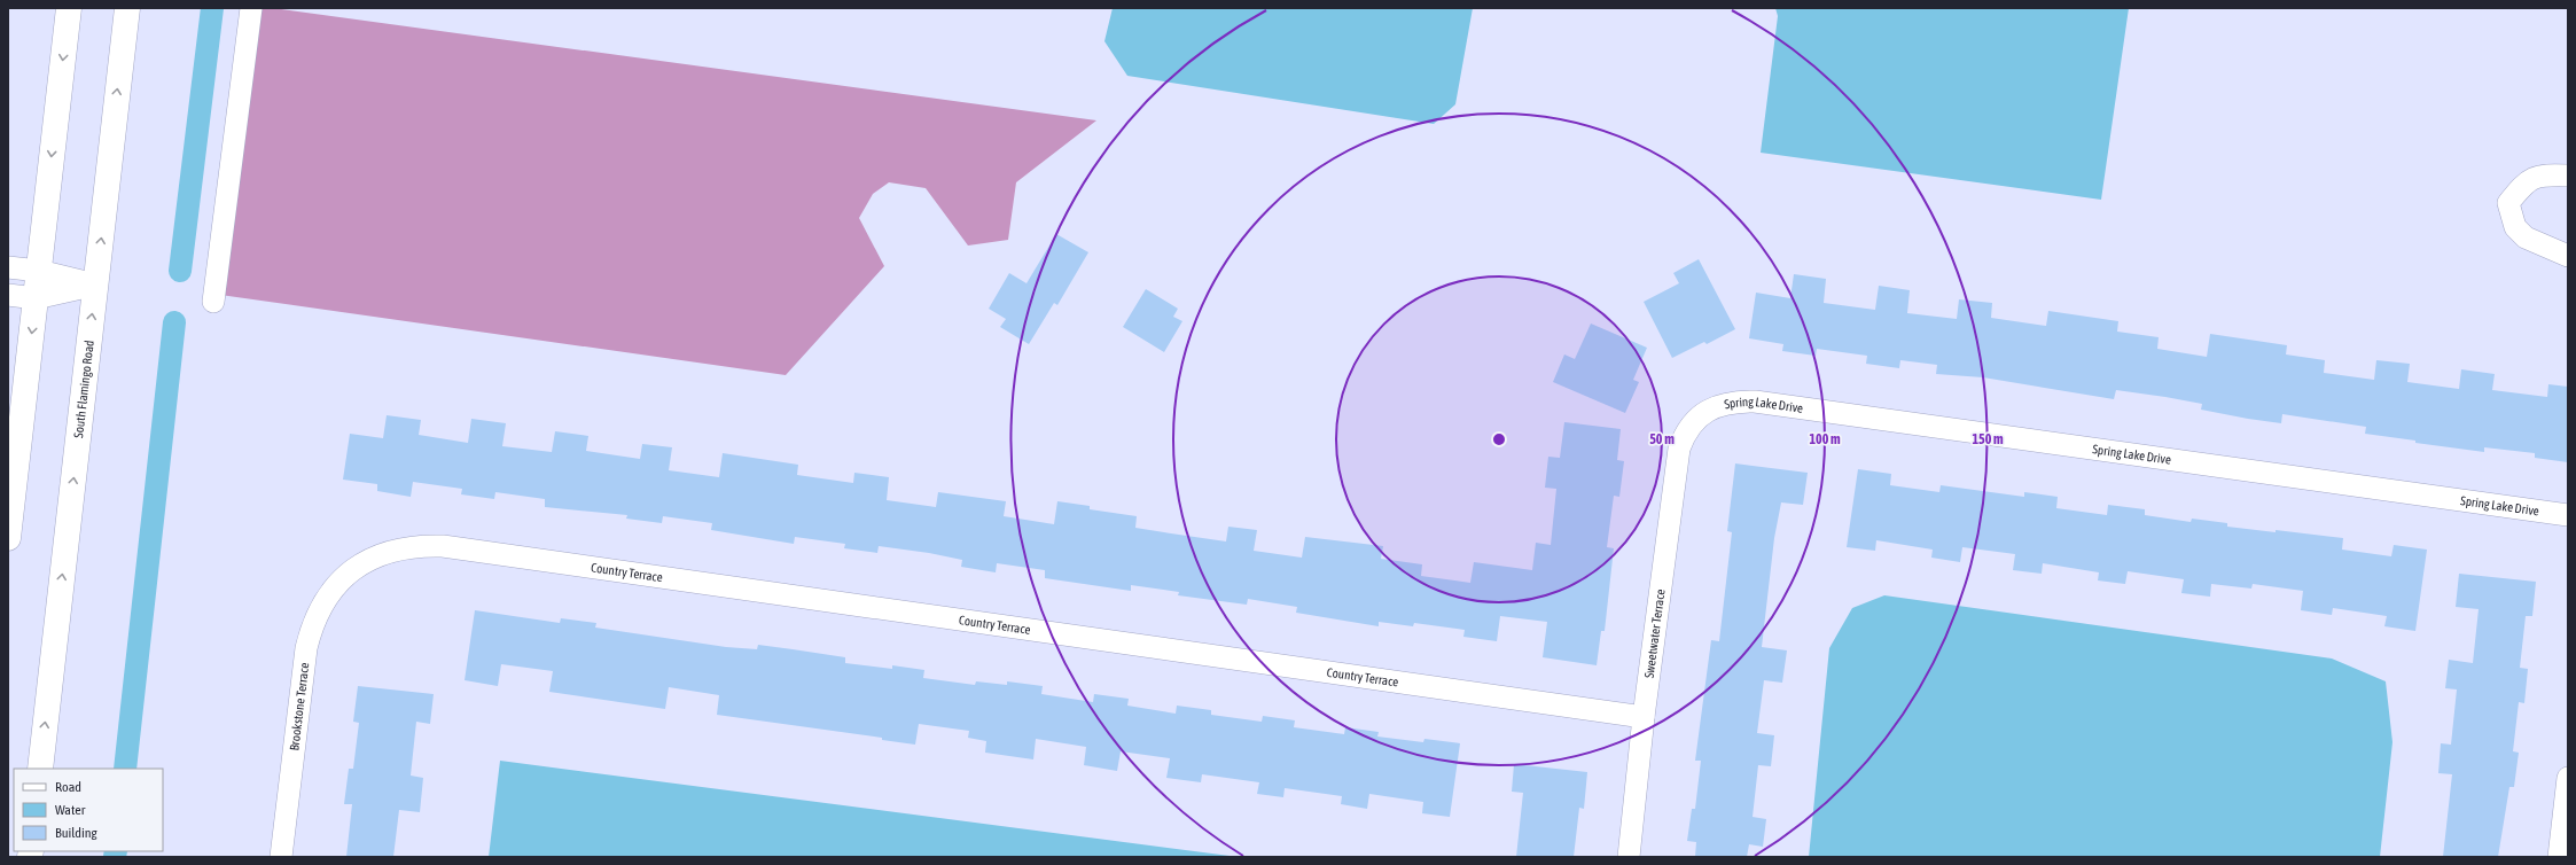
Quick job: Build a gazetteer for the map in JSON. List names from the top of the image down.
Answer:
{
  "streets": {
    "highway": ["South Flamingo Road"],
    "street": [
      "Spring Lake Drive",
      "Country Terrace",
      "Sweetwater Terrace",
      "Brookstone Terrace"
    ]
  },
  "crossings": [
    ["Spring Lake Drive", "Sweetwater Terrace"],
    ["Country Terrace", "Sweetwater Terrace"],
    ["Country Terrace", "Brookstone Terrace"]
  ],
  "legend": ["Road", "Water", "Building"],
  "rings": ["50 m", "100 m", "150 m"]
}
